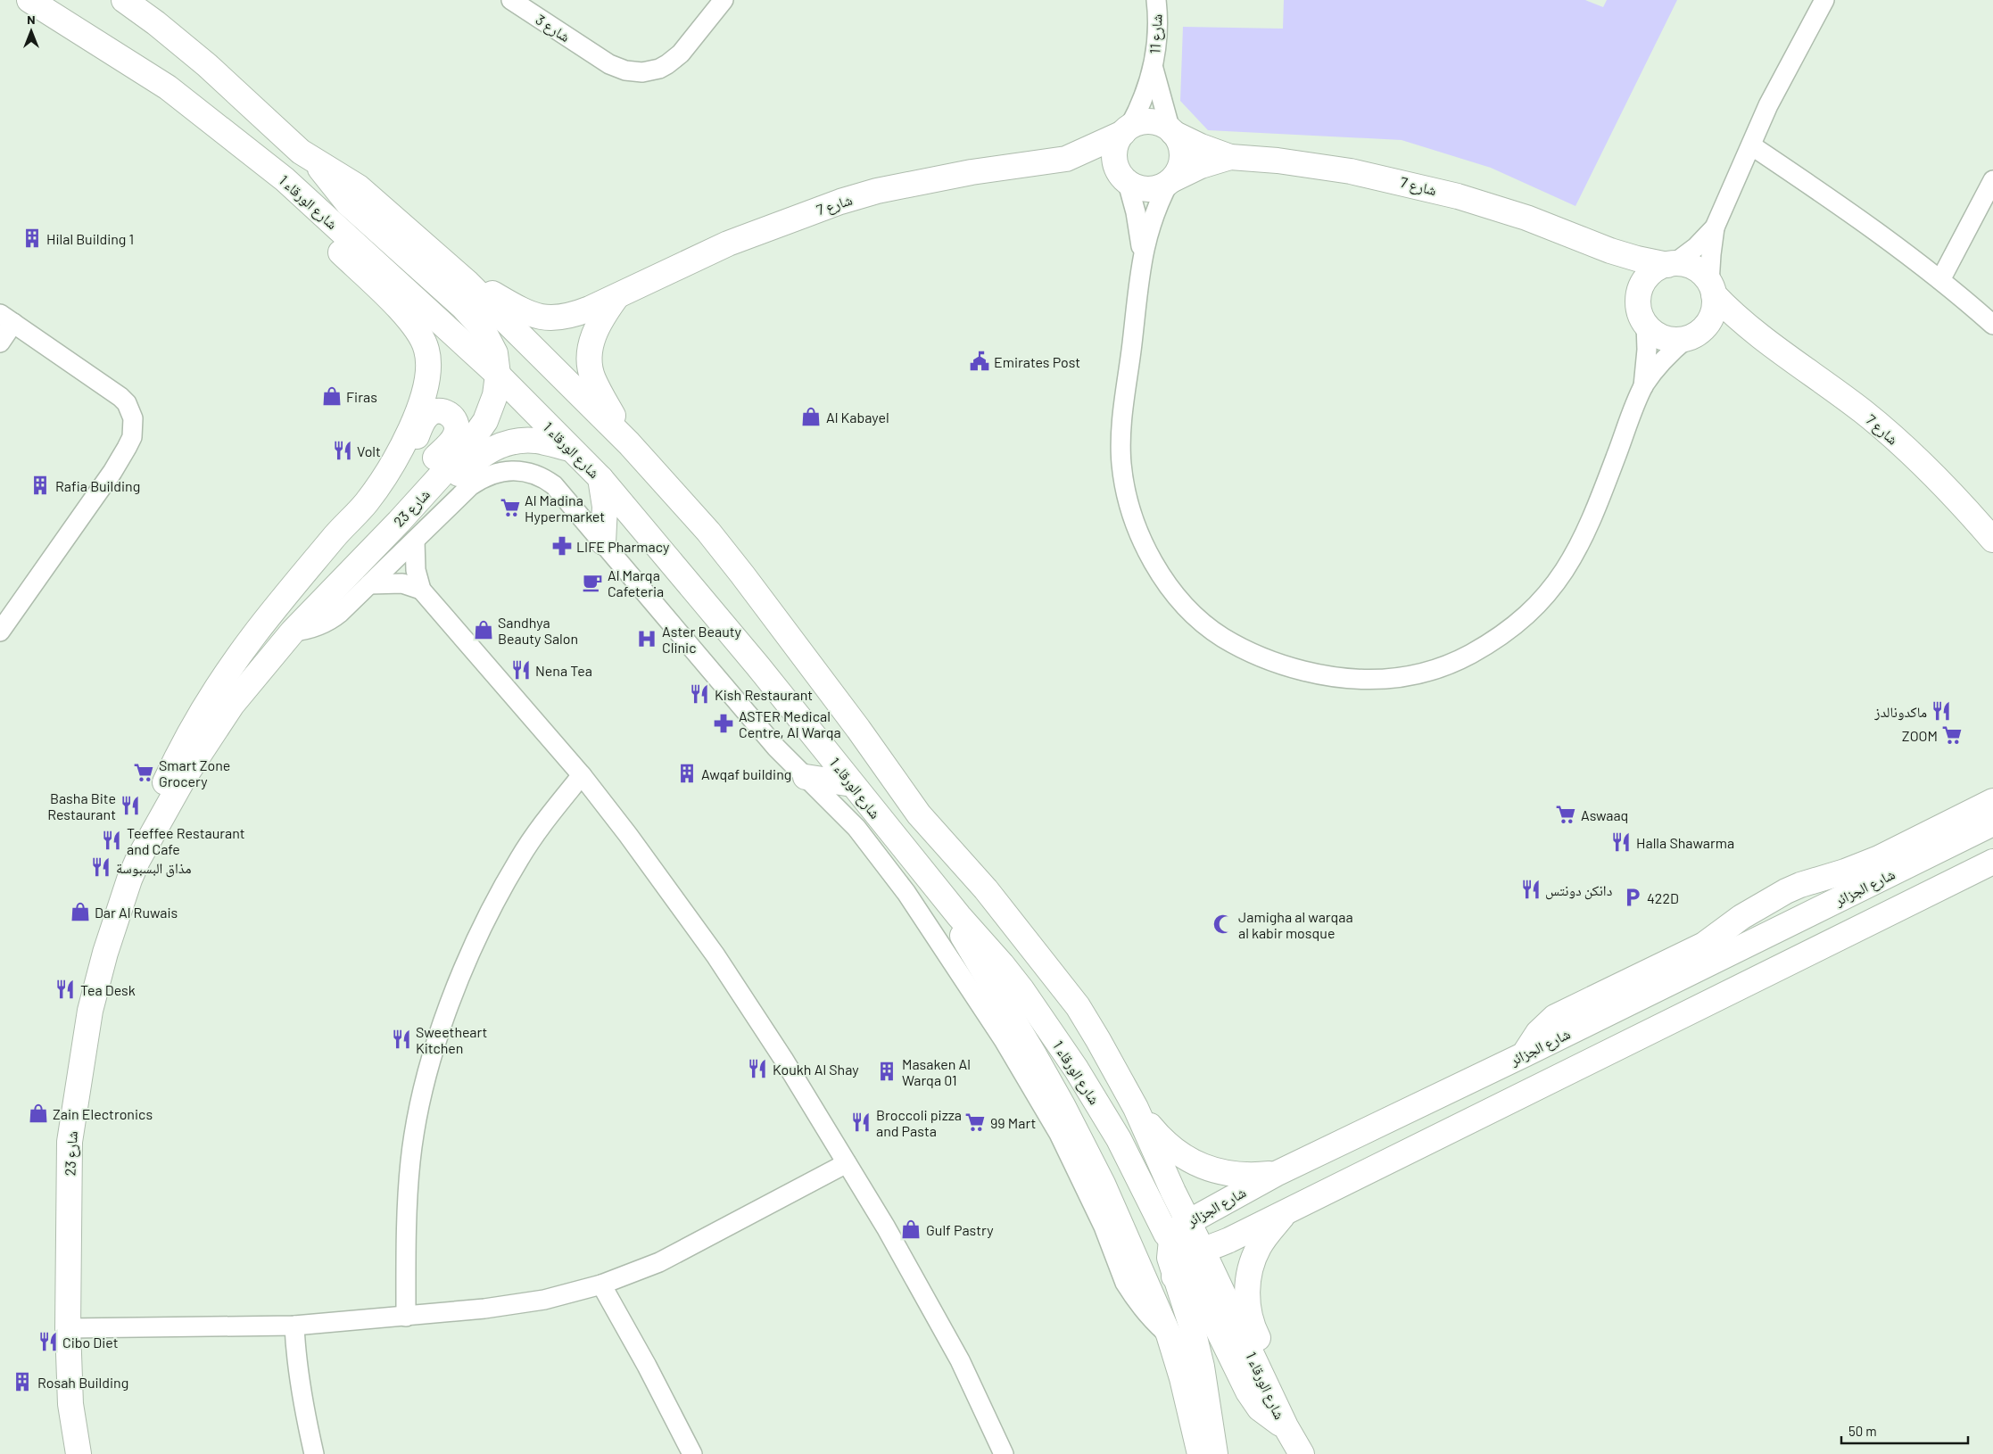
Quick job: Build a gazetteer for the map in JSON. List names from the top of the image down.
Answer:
{
  "streets": {
    "street": [
      "شارع 3",
      "شارع 11",
      "شارع 7",
      "شارع الورقاء 1",
      "شارع 23",
      "شارع الجزائر"
    ]
  },
  "crossings": [
    ["شارع 11", "شارع 7"],
    ["شارع 7", "شارع الورقاء 1"],
    ["شارع الورقاء 1", "شارع 23"],
    ["شارع الورقاء 1", "شارع الجزائر"]
  ],
  "places": {
    "building": [
      "Hilal Building 1",
      "Rafia Building",
      "Awqaf building",
      "Masaken Al Warqa 01",
      "Rosah Building"
    ],
    "public building": ["Emirates Post"],
    "shop": [
      "Firas",
      "Al Kabayel",
      "Sandhya Beauty Salon",
      "Dar Al Ruwais",
      "Zain Electronics",
      "Gulf Pastry"
    ],
    "restaurant": [
      "Volt",
      "Nena Tea",
      "Kish Restaurant",
      "ماكدونالدز",
      "Basha Bite Restaurant",
      "Teeffee Restaurant and Cafe",
      "Halla Shawarma",
      "مذاق البسبوسة",
      "دانكن دونتس",
      "Tea Desk",
      "Sweetheart Kitchen",
      "Koukh Al Shay",
      "Broccoli pizza and Pasta",
      "Cibo Diet"
    ],
    "supermarket": [
      "Al Madina Hypermarket",
      "ZOOM",
      "Smart Zone Grocery",
      "Aswaaq",
      "99 Mart"
    ],
    "pharmacy": ["LIFE Pharmacy", "ASTER Medical Centre, Al Warqa"],
    "cafe": ["Al Marqa Cafeteria"],
    "hospital": ["Aster Beauty Clinic"],
    "parking": ["422D"],
    "mosque": ["Jamigha al warqaa al kabir mosque"]
  },
  "scale_bar": "50 m",
  "north": "top"
}
